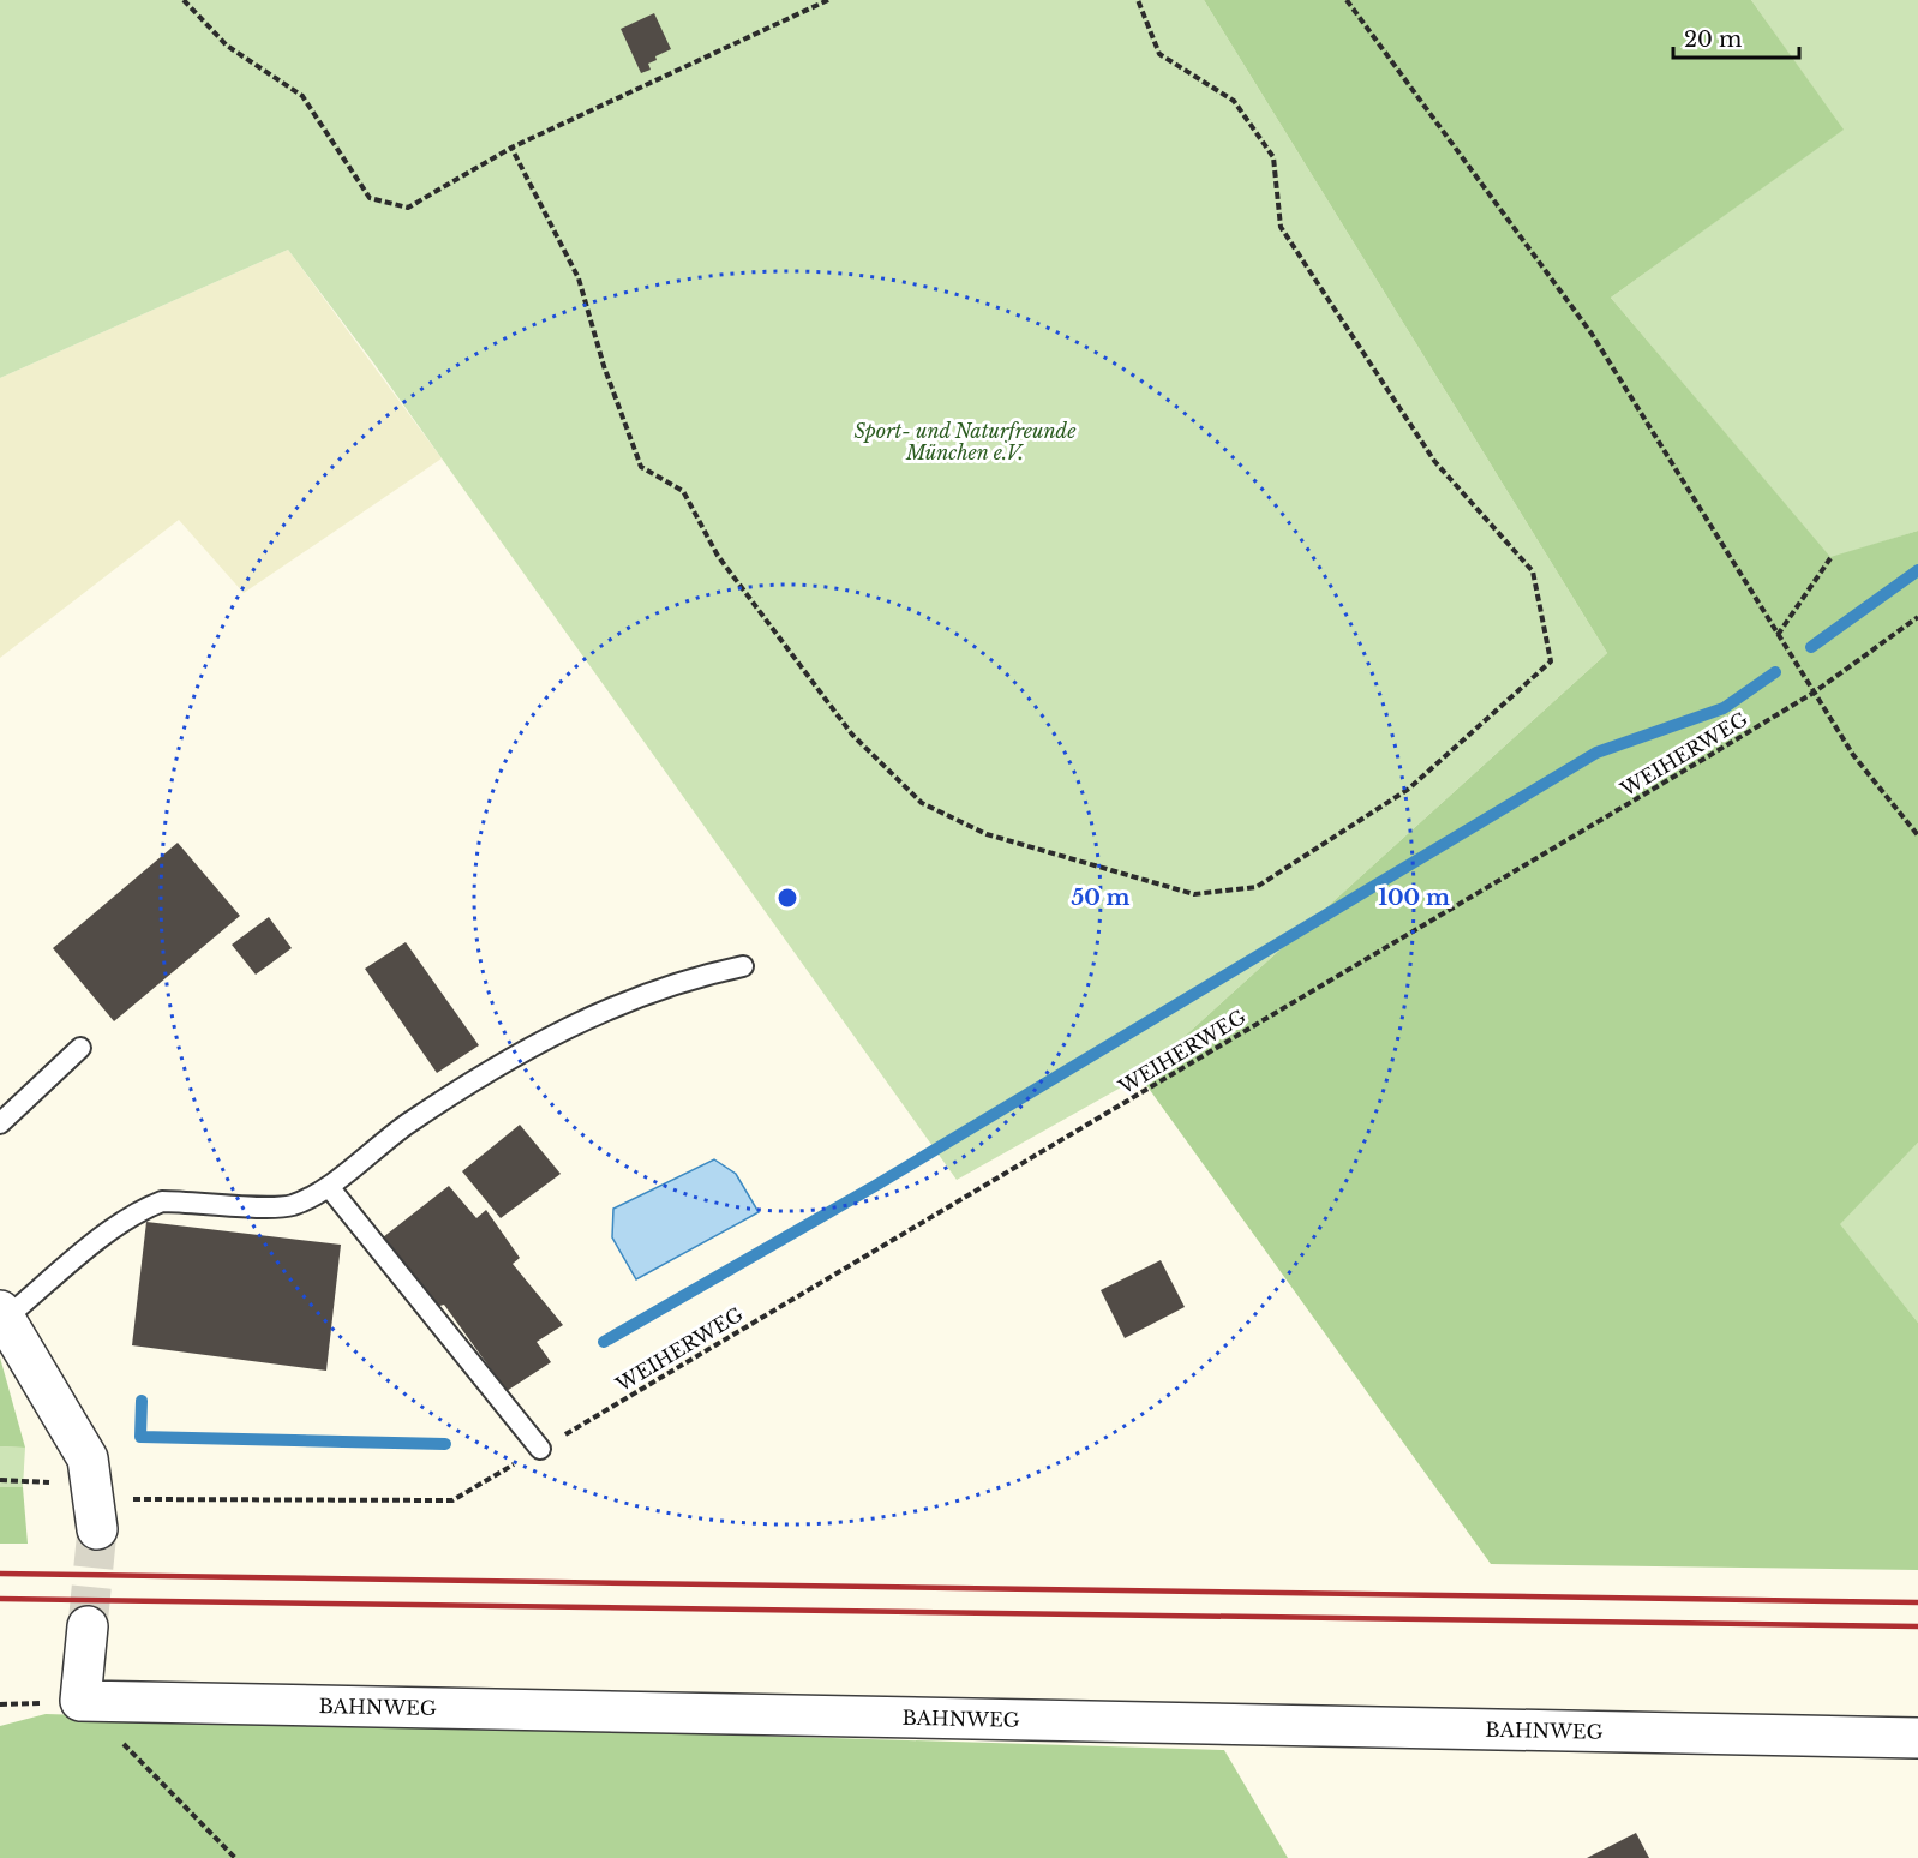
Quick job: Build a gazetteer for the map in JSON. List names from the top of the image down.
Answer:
{
  "streets": {
    "street": ["BAHNWEG"],
    "path": ["WEIHERWEG"]
  },
  "parks": ["Sport- und Naturfreunde München e.V."],
  "scale_bar": "20 m",
  "rings": ["50 m", "100 m"]
}
